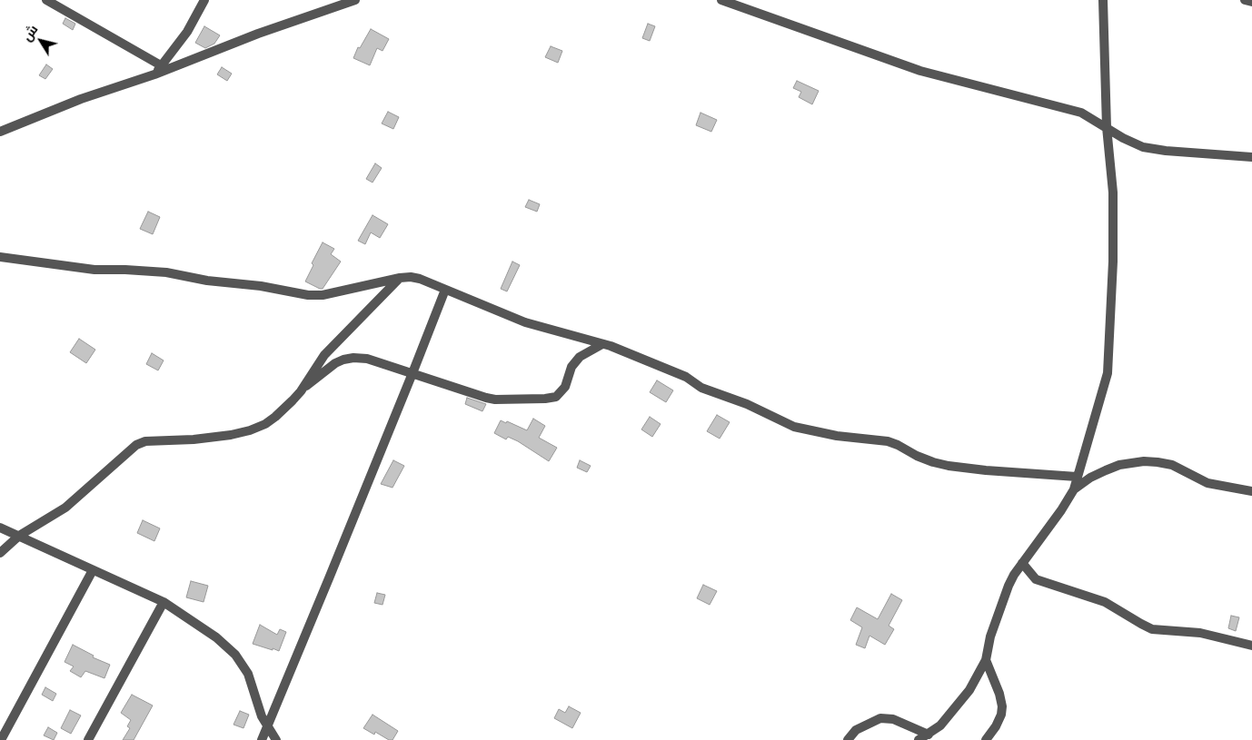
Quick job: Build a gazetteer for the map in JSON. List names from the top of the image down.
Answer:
{
  "north": "top left"
}
